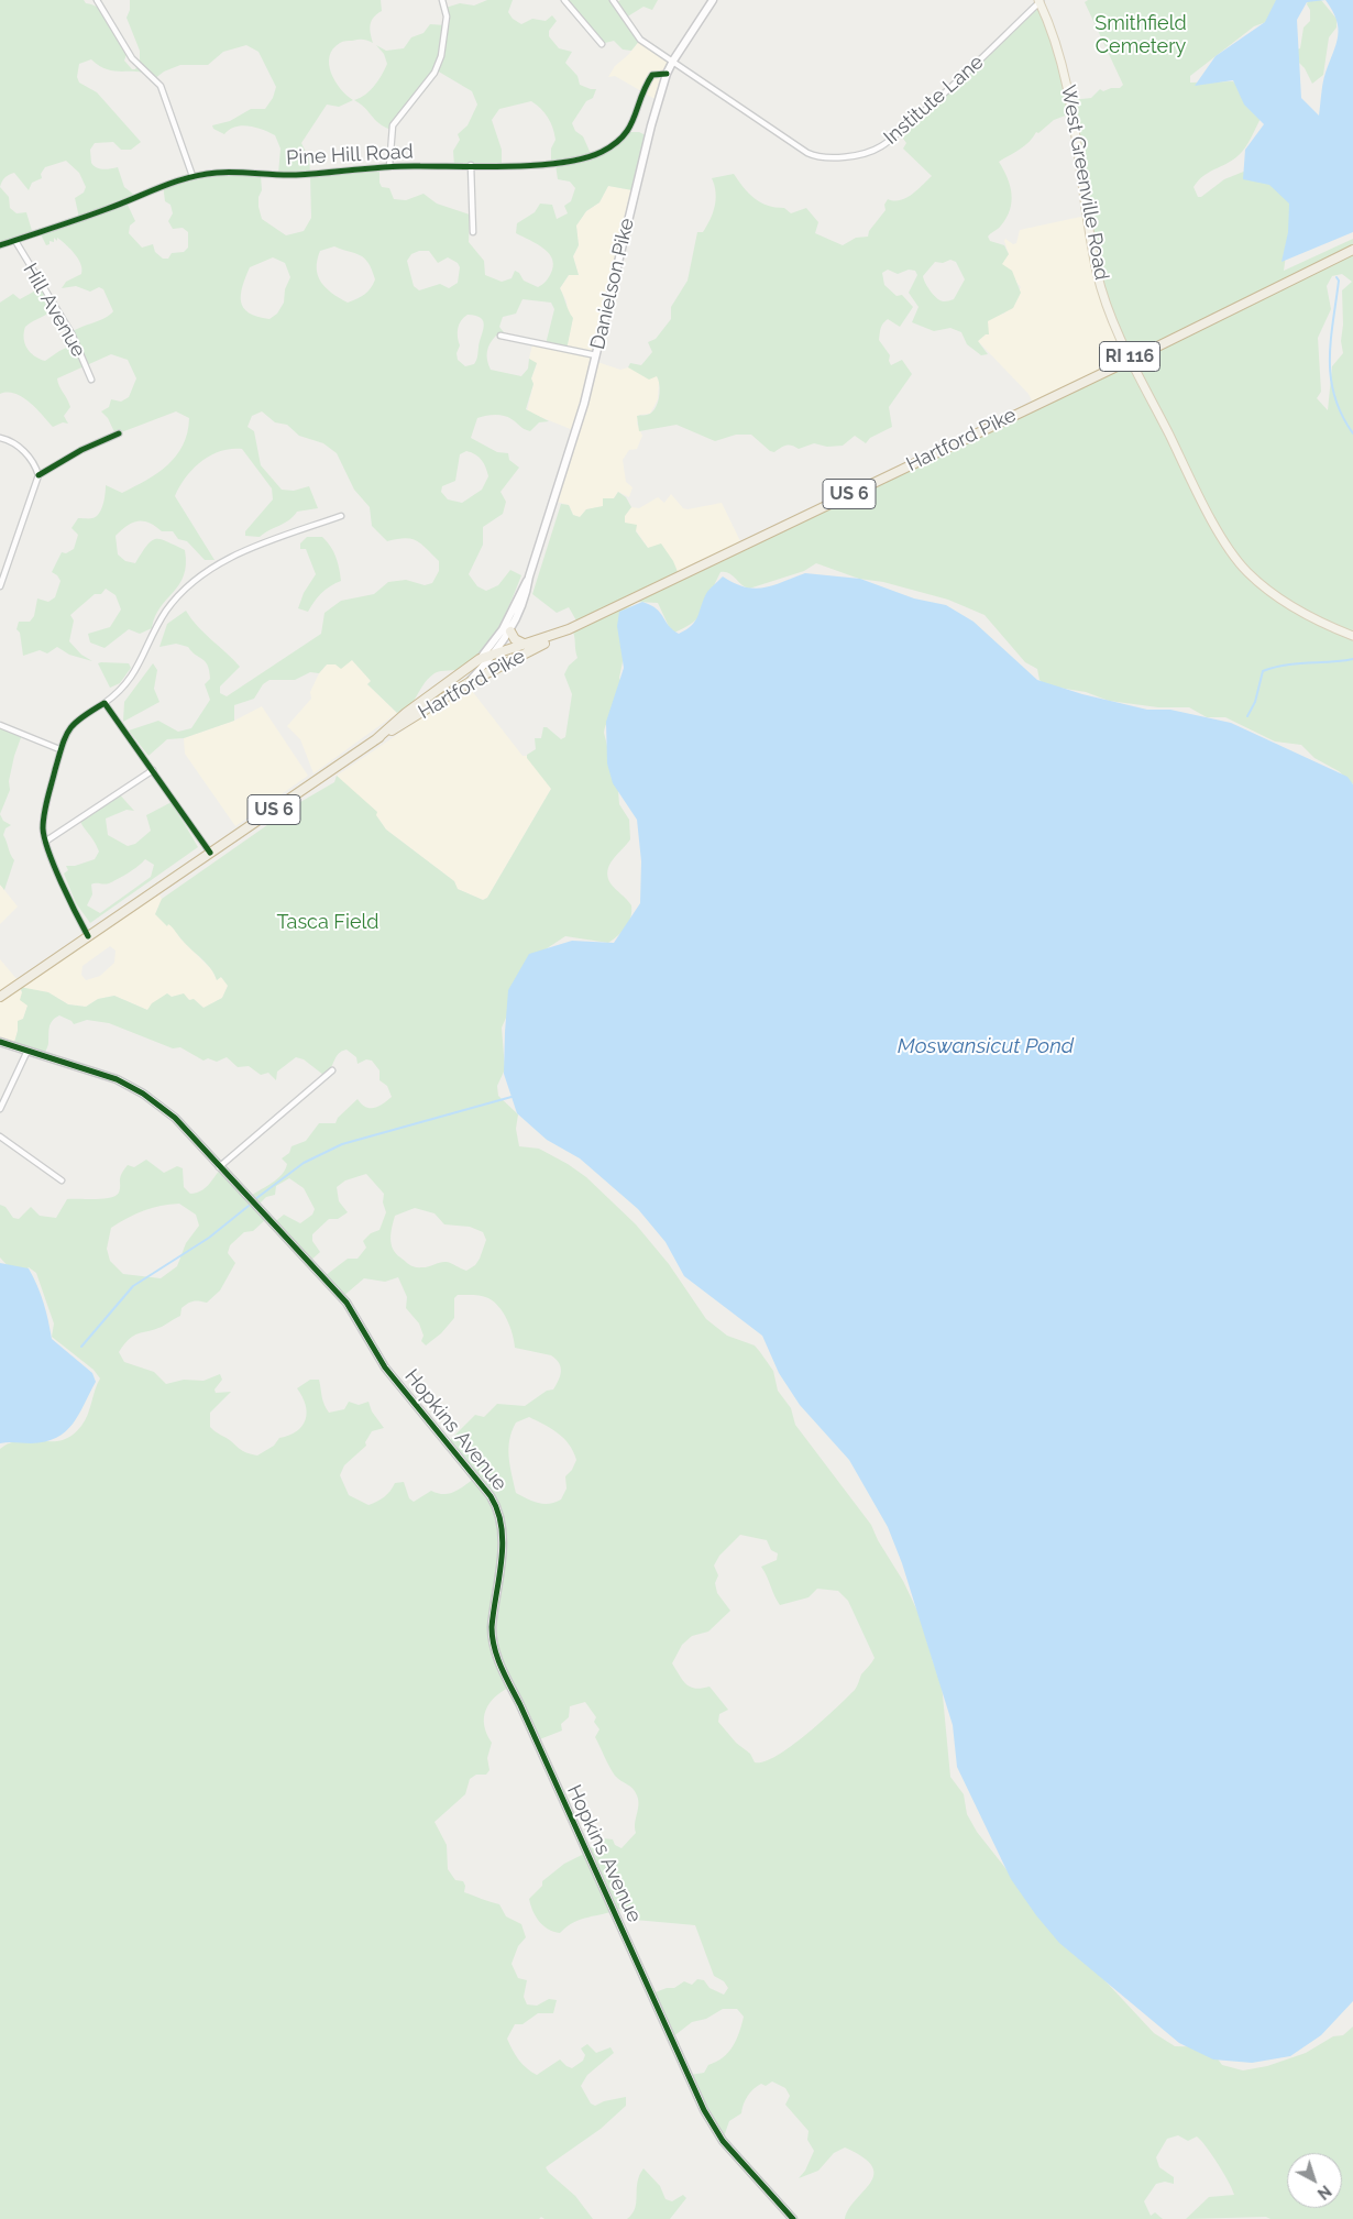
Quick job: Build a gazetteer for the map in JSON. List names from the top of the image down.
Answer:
{
  "streets": {
    "highway": ["Hartford Pike", "US 6"],
    "main road": ["West Greenville Road", "RI 116"],
    "street": [
      "Institute Lane",
      "Pine Hill Road",
      "Danielson Pike",
      "Hill Avenue",
      "Hopkins Avenue"
    ]
  },
  "crossings": [
    ["Institute Lane", "West Greenville Road"],
    ["Institute Lane", "Danielson Pike"],
    ["Pine Hill Road", "Danielson Pike"],
    ["Pine Hill Road", "Hill Avenue"],
    ["West Greenville Road", "Hartford Pike"],
    ["Danielson Pike", "Hartford Pike"],
    ["Hartford Pike", "US 6"]
  ],
  "water": ["Moswansicut Pond"],
  "parks": ["Smithfield Cemetery", "Tasca Field"],
  "north": "bottom right"
}
